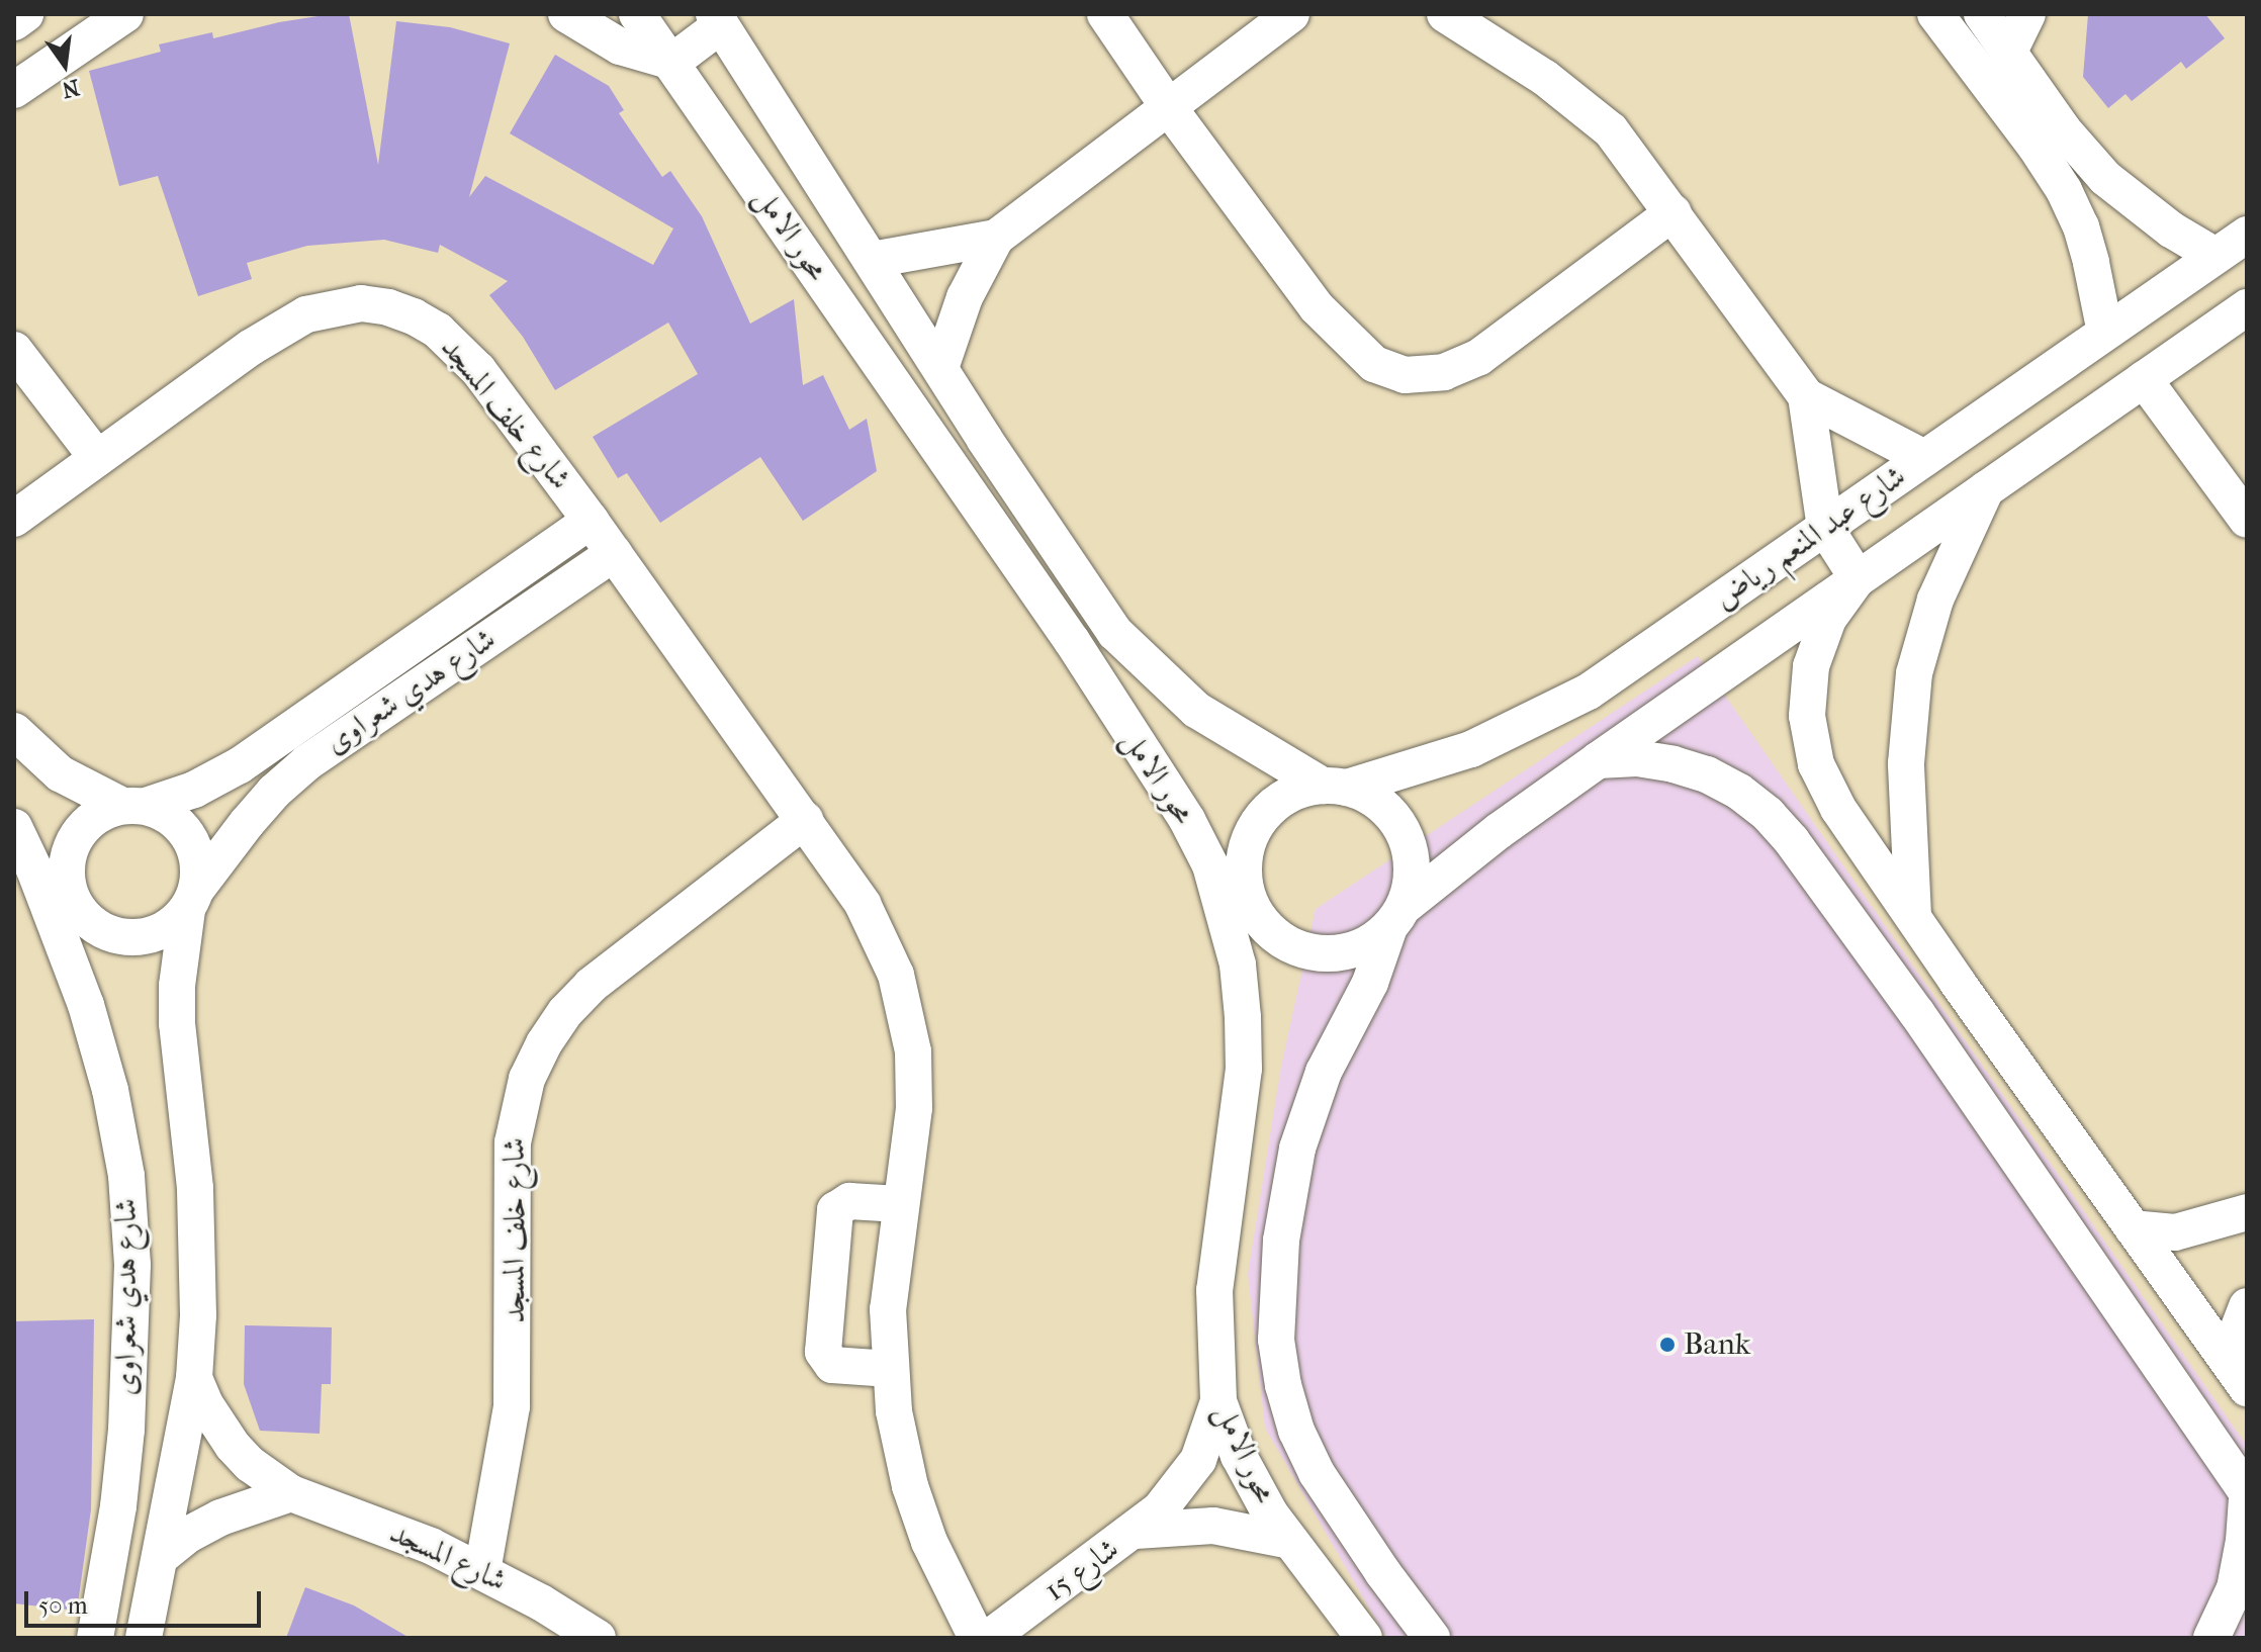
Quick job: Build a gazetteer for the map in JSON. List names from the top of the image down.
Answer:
{
  "streets": {
    "street": [
      "محور الامل",
      "شارع خلف المسجد",
      "شارع عبد المنعم رياض",
      "شارع هدي شعراوى",
      "شارع المسجد",
      "شارع 15"
    ]
  },
  "crossings": [
    ["محور الامل", "شارع عبد المنعم رياض"],
    ["محور الامل", "شارع 15"],
    ["شارع خلف المسجد", "شارع هدي شعراوى"],
    ["شارع خلف المسجد", "شارع المسجد"]
  ],
  "places": ["Bank"],
  "scale_bar": "50 m",
  "north": "bottom"
}
